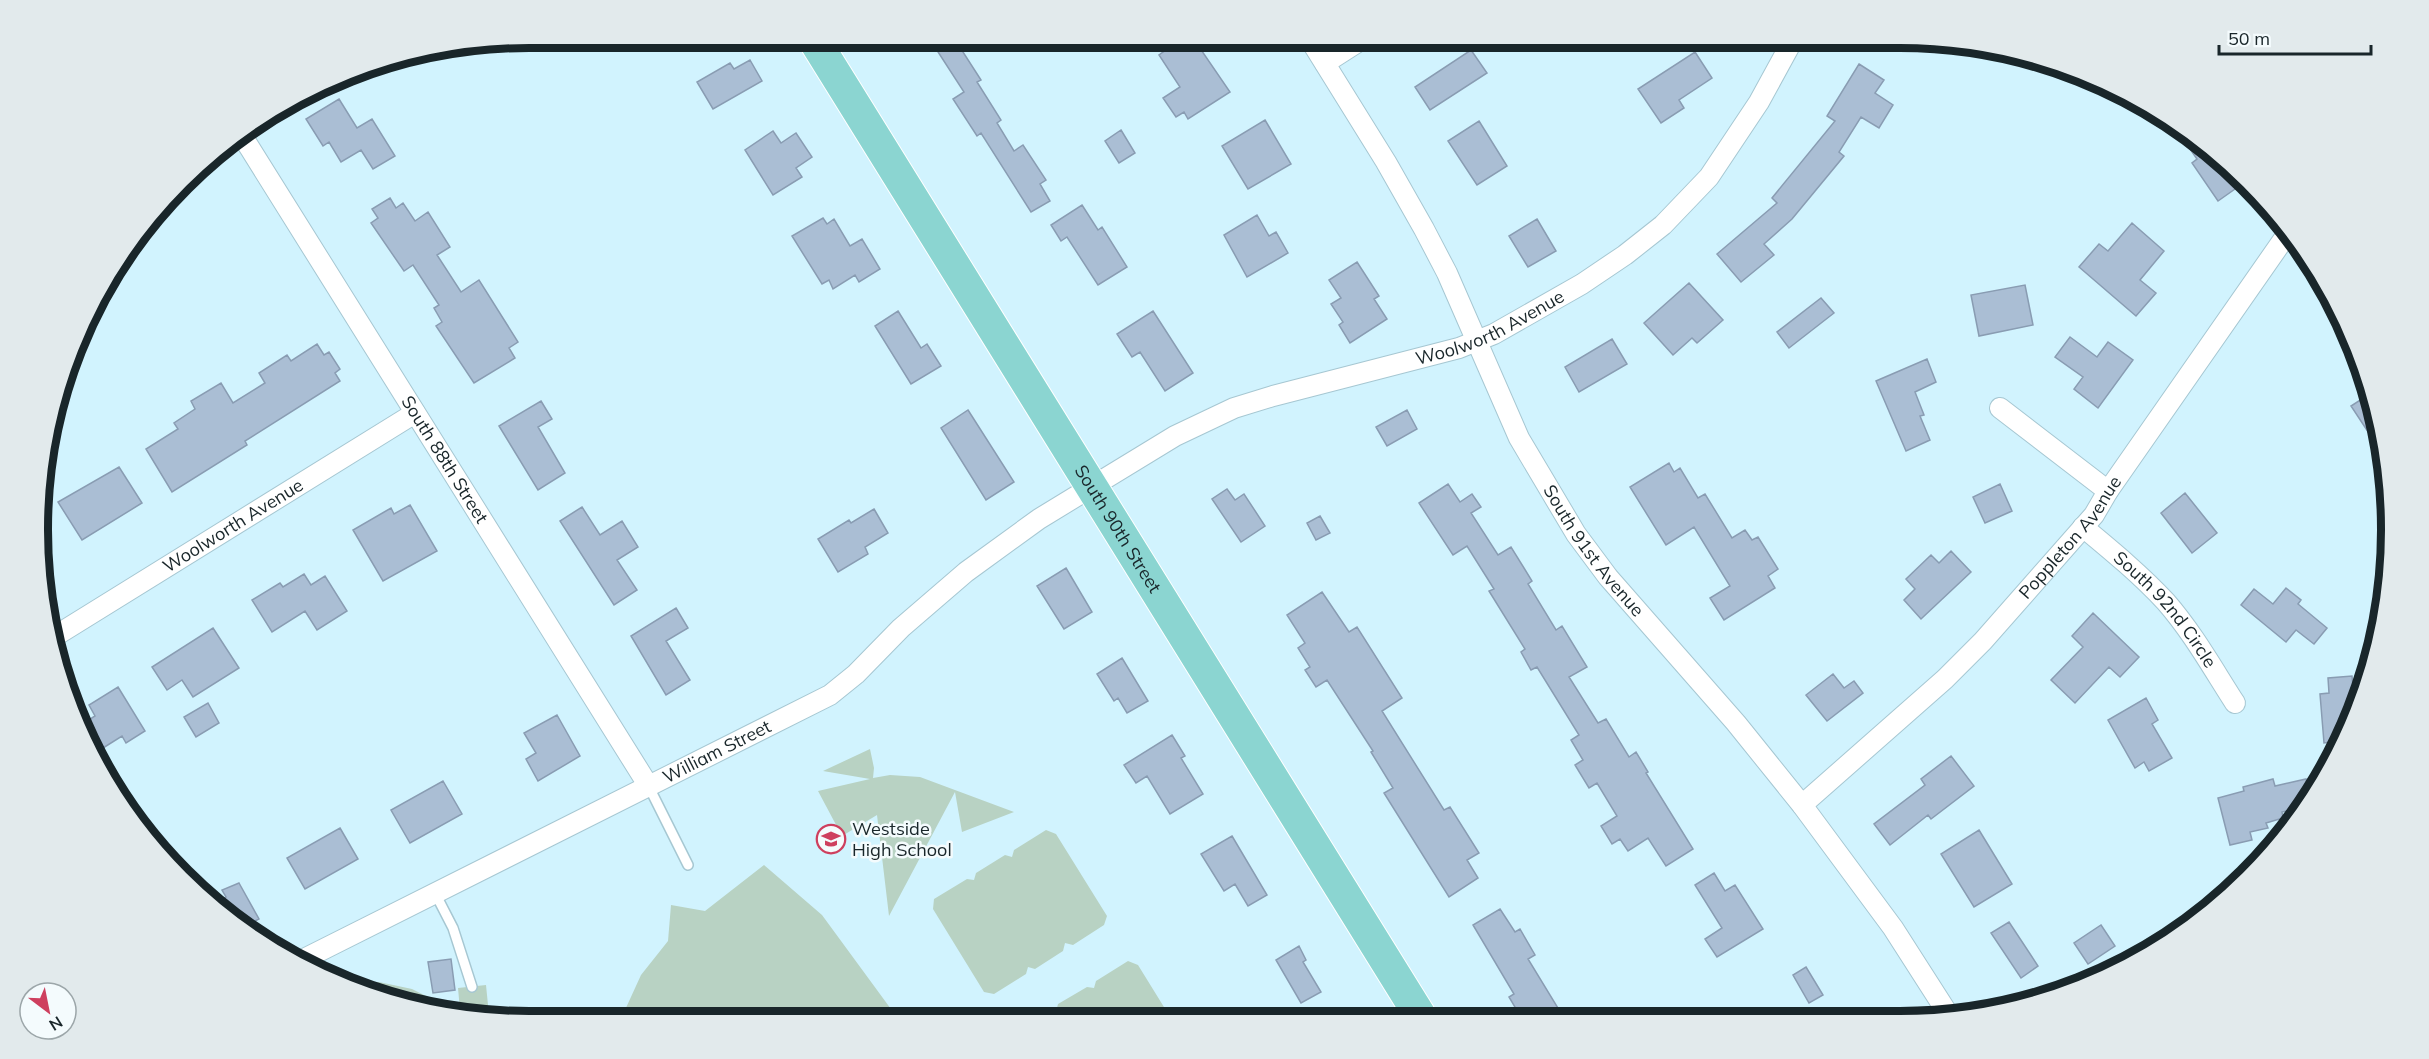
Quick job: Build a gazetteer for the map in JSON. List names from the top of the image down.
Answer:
{
  "streets": {
    "main road": ["South 90th Street"],
    "street": [
      "Woolworth Avenue",
      "South 88th Street",
      "Poppleton Avenue",
      "South 91st Avenue",
      "South 92nd Circle",
      "William Street"
    ]
  },
  "crossings": [
    ["Woolworth Avenue", "South 88th Street"],
    ["Woolworth Avenue", "South 90th Street"],
    ["Woolworth Avenue", "South 91st Avenue"],
    ["Woolworth Avenue", "William Street"],
    ["South 88th Street", "William Street"],
    ["South 90th Street", "William Street"],
    ["Poppleton Avenue", "South 91st Avenue"],
    ["Poppleton Avenue", "South 92nd Circle"]
  ],
  "places": {
    "school or university": ["Westside High School"]
  },
  "scale_bar": "50 m",
  "north": "bottom right"
}
